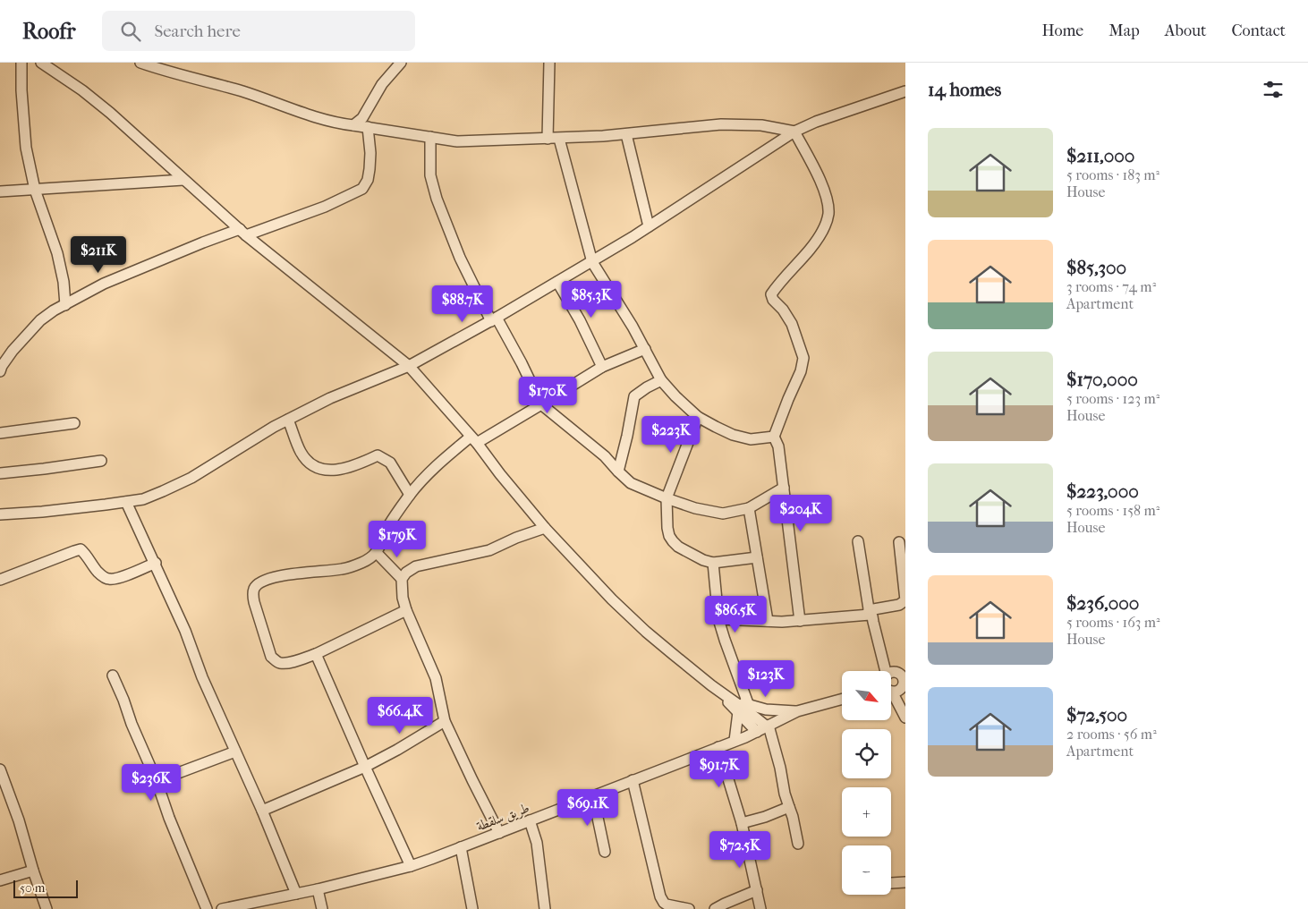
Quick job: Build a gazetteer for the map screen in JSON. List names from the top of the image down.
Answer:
{
  "streets": {
    "street": ["طريق سلقطة"]
  },
  "scale_bar": "50 m",
  "north": "bottom right",
  "page": {
    "header": "Roofr",
    "search": "Search here",
    "nav": [
      "Home",
      "Map",
      "About",
      "Contact"
    ],
    "heading": "14 homes",
    "list": [
      {
        "name": "$211,000",
        "note": "5 rooms · 183 m² · House"
      },
      {
        "name": "$85,300",
        "note": "3 rooms · 74 m² · Apartment"
      },
      {
        "name": "$170,000",
        "note": "5 rooms · 123 m² · House"
      },
      {
        "name": "$223,000",
        "note": "5 rooms · 158 m² · House"
      },
      {
        "name": "$236,000",
        "note": "5 rooms · 163 m² · House"
      },
      {
        "name": "$72,500",
        "note": "2 rooms · 56 m² · Apartment"
      }
    ],
    "price": [
      "$211K",
      "$85.3K",
      "$88.7K",
      "$170K",
      "$223K",
      "$204K",
      "$179K",
      "$86.5K",
      "$123K",
      "$66.4K",
      "$91.7K",
      "$236K",
      "$69.1K",
      "$72.5K"
    ],
    "map_buttons": ["+", "−"],
    "scale": "50 m"
  }
}
